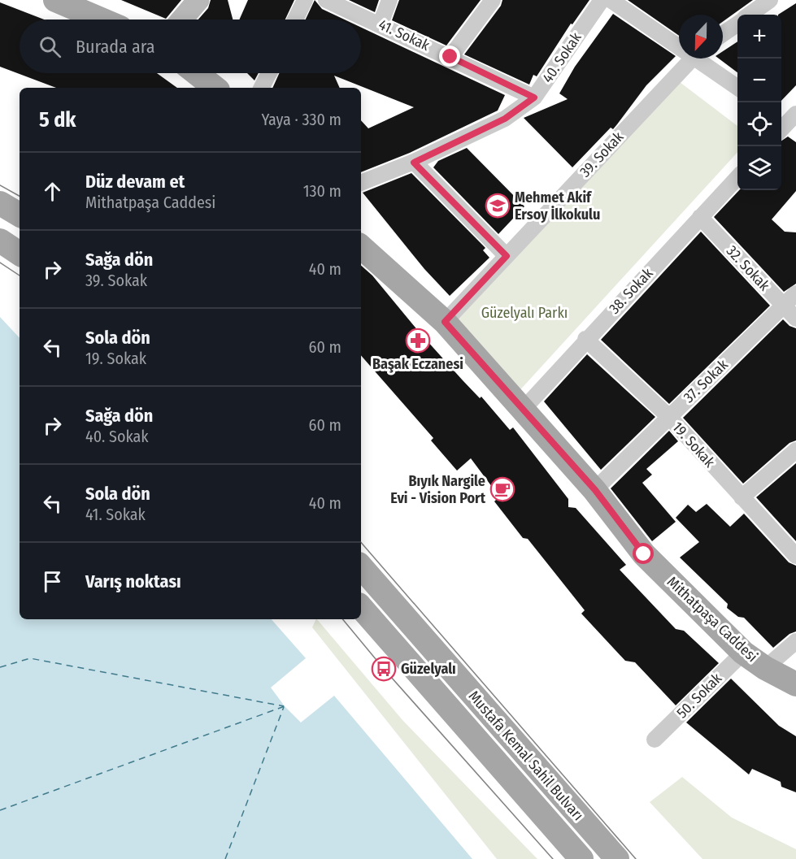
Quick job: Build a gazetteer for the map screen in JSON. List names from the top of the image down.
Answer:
{
  "streets": {
    "main road": ["Mithatpaşa Caddesi", "Mustafa Kemal Sahil Bulvarı"],
    "street": [
      "41. Sokak",
      "40. Sokak",
      "39. Sokak",
      "32. Sokak",
      "38. Sokak",
      "37. Sokak",
      "19. Sokak",
      "50. Sokak"
    ]
  },
  "crossings": [
    ["41. Sokak", "40. Sokak"],
    ["39. Sokak", "Mithatpaşa Caddesi"],
    ["32. Sokak", "38. Sokak"],
    ["32. Sokak", "37. Sokak"],
    ["38. Sokak", "19. Sokak"],
    ["38. Sokak", "Mithatpaşa Caddesi"],
    ["37. Sokak", "19. Sokak"],
    ["37. Sokak", "Mithatpaşa Caddesi"],
    ["Mithatpaşa Caddesi", "50. Sokak"]
  ],
  "parks": ["Güzelyalı Parkı"],
  "places": {
    "school or university": ["Mehmet Akif Ersoy İlkokulu"],
    "pharmacy": ["Başak Eczanesi"],
    "cafe": ["Bıyık Nargile Evi - Vision Port"],
    "bus stop": ["Güzelyalı"]
  },
  "north": "bottom",
  "page": {
    "map_buttons": ["+", "−"],
    "search": "Burada ara",
    "heading": ["5 dk", "Yaya · 330 m"],
    "list": [
      ["Düz devam et", "Mithatpaşa Caddesi", "130 m"],
      ["Sağa dön", "39. Sokak", "40 m"],
      ["Sola dön", "19. Sokak", "60 m"],
      ["Sağa dön", "40. Sokak", "60 m"],
      ["Sola dön", "41. Sokak", "40 m"],
      "Varış noktası"
    ]
  }
}
